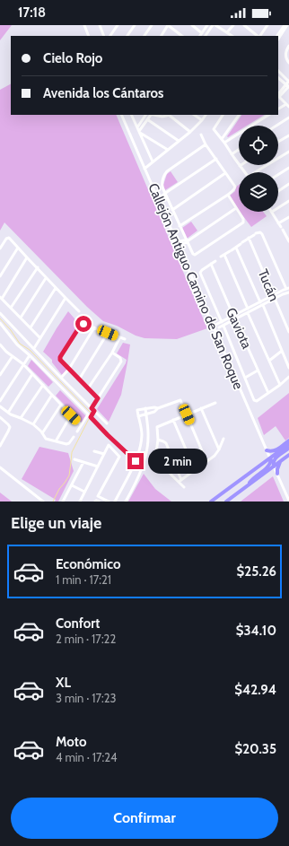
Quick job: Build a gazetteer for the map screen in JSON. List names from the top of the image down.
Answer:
{
  "streets": {
    "street": ["Tucán", "Callejón Antiguo Camino de San Roque", "Gaviota"]
  },
  "page": {
    "status": "17:18",
    "banner": ["Cielo Rojo", "Avenida los Cántaros"],
    "bubble": "2 min",
    "heading": "Elige un viaje",
    "list": [
      {
        "name": "Económico",
        "note": "1 min · 17:21",
        "value": "$25.26"
      },
      {
        "name": "Confort",
        "note": "2 min · 17:22",
        "value": "$34.10"
      },
      {
        "name": "XL",
        "note": "3 min · 17:23",
        "value": "$42.94"
      },
      {
        "name": "Moto",
        "note": "4 min · 17:24",
        "value": "$20.35"
      }
    ],
    "buttons": "Confirmar"
  }
}
